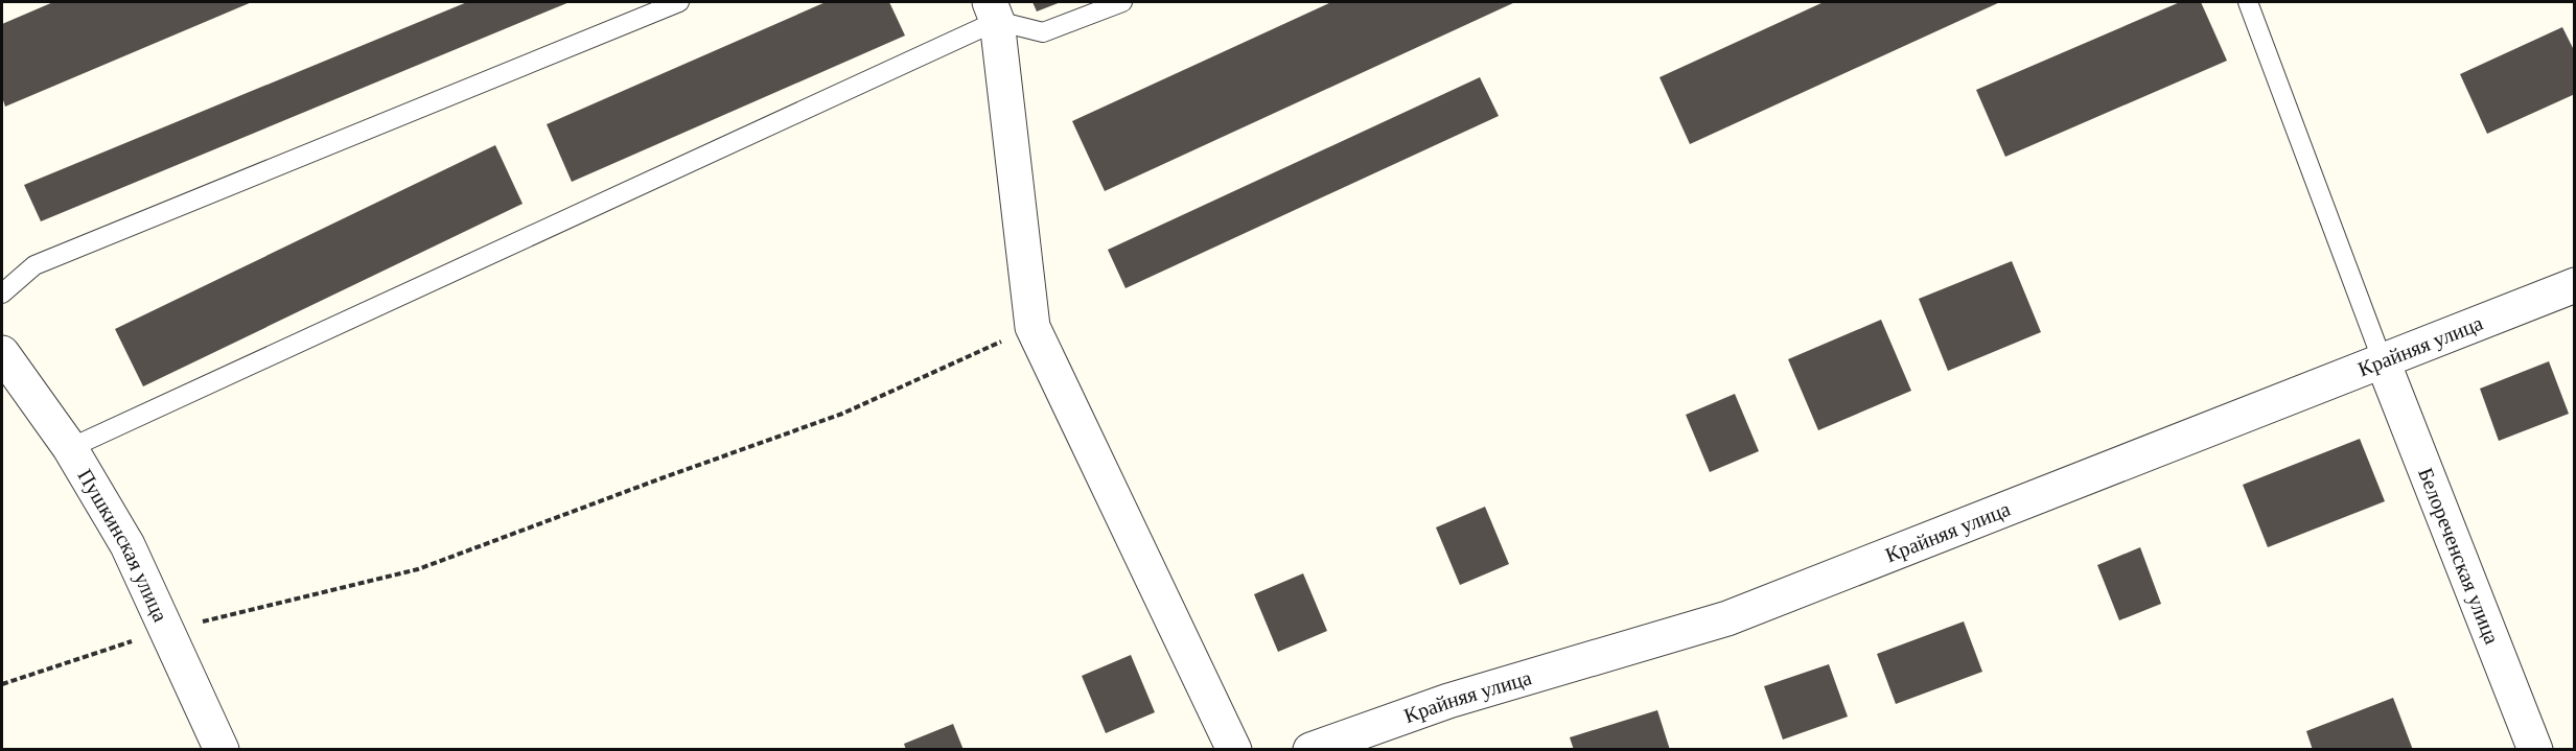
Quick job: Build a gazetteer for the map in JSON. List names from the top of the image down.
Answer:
{
  "streets": {
    "street": ["Крайняя улица", "Пушкинская улица", "Белореченская улица"]
  },
  "crossings": [
    ["Крайняя улица", "Белореченская улица"]
  ]
}
